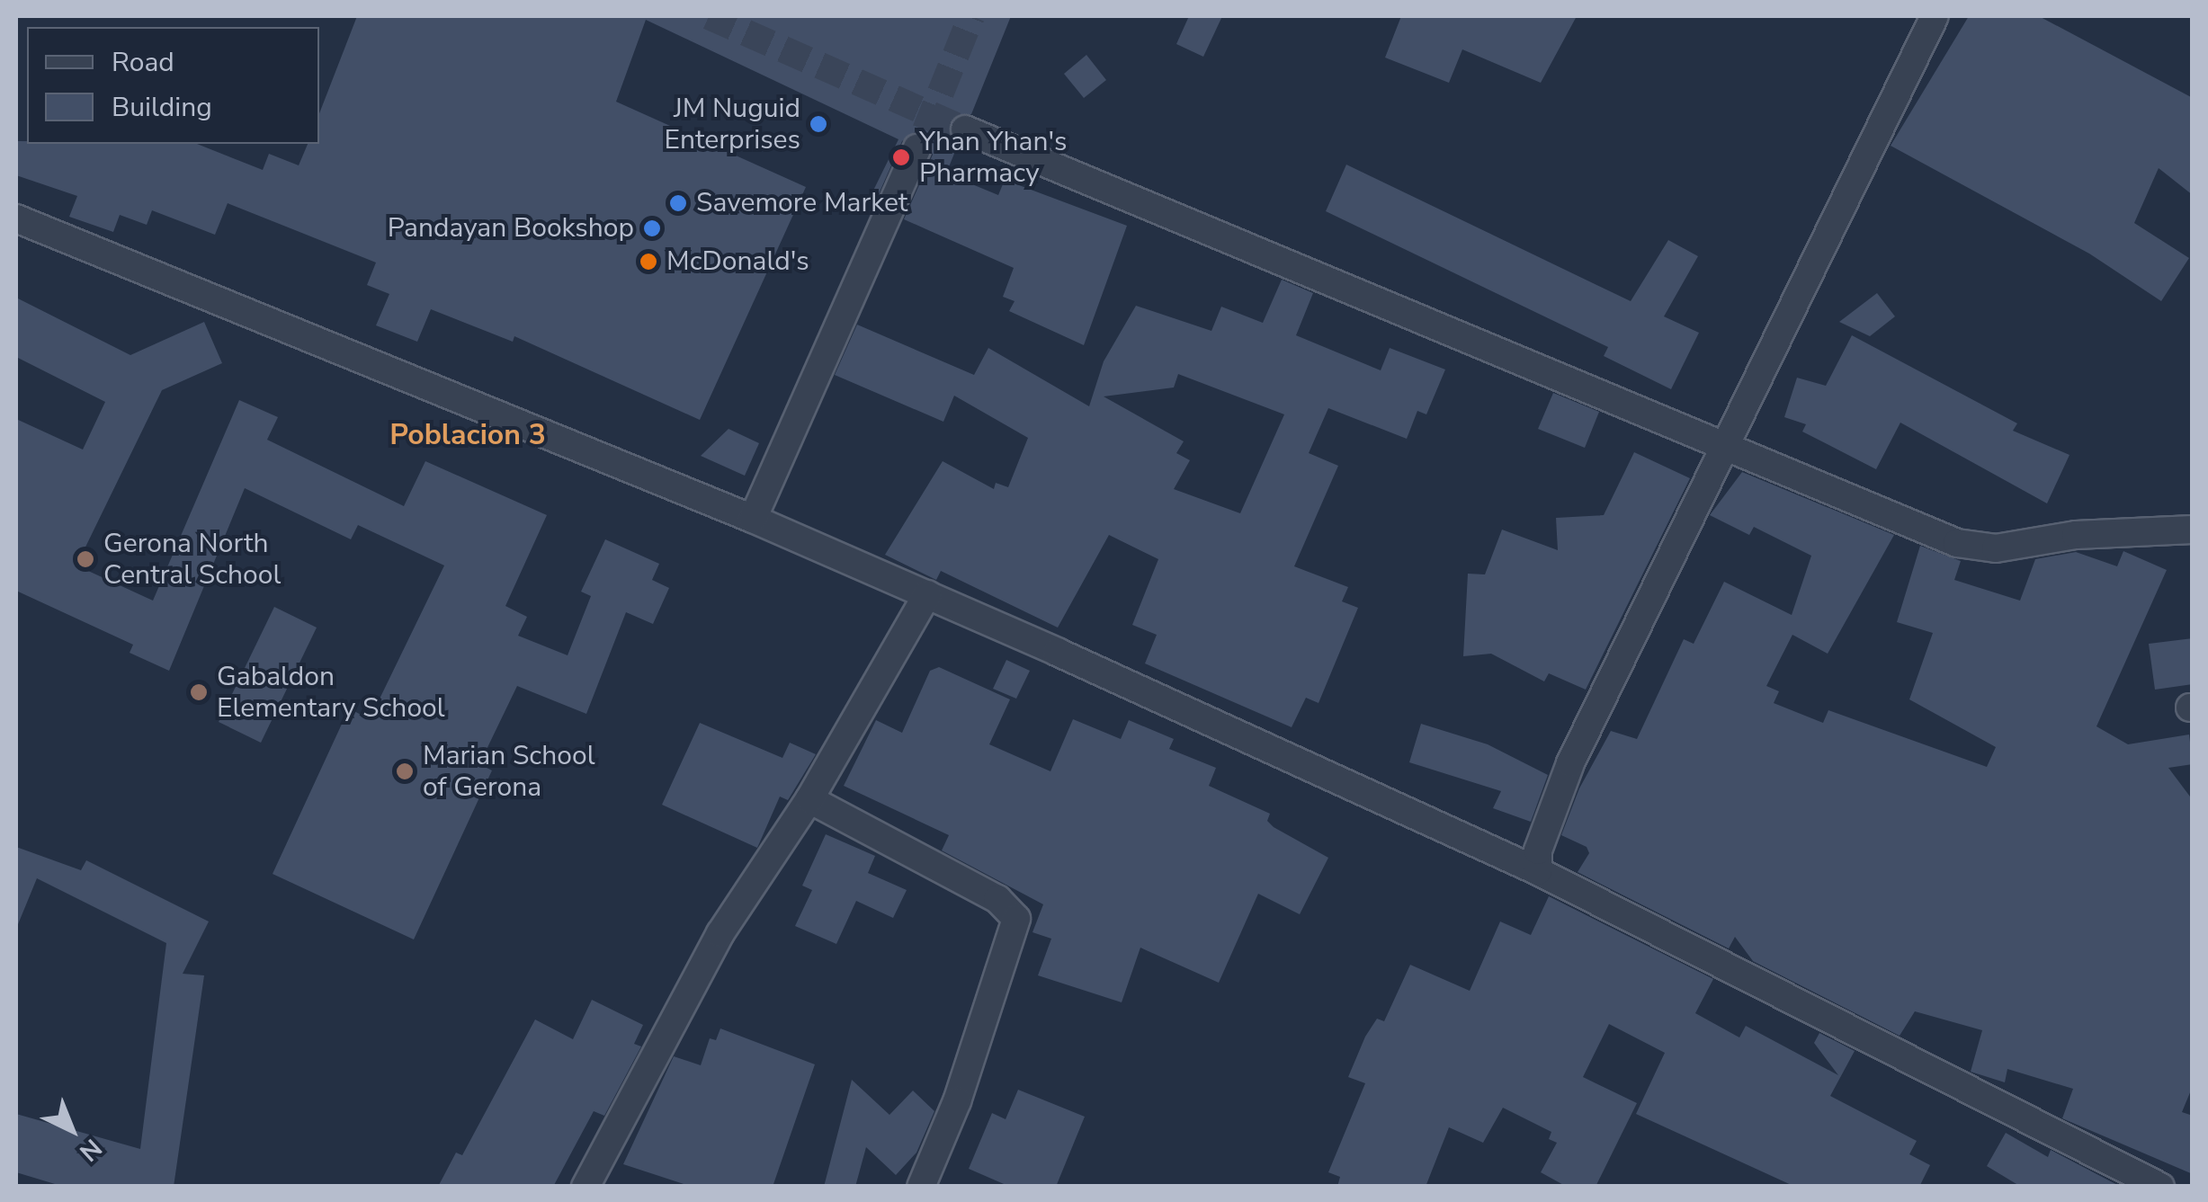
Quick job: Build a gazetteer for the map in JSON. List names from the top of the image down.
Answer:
{
  "districts": ["Poblacion 3"],
  "places": [
    "JM Nuguid Enterprises",
    "Yhan Yhan's Pharmacy",
    "Savemore Market",
    "Pandayan Bookshop",
    "McDonald's",
    "Gerona North Central School",
    "Gabaldon Elementary School",
    "Marian School of Gerona"
  ],
  "legend": ["Road", "Building"],
  "north": "bottom right"
}
